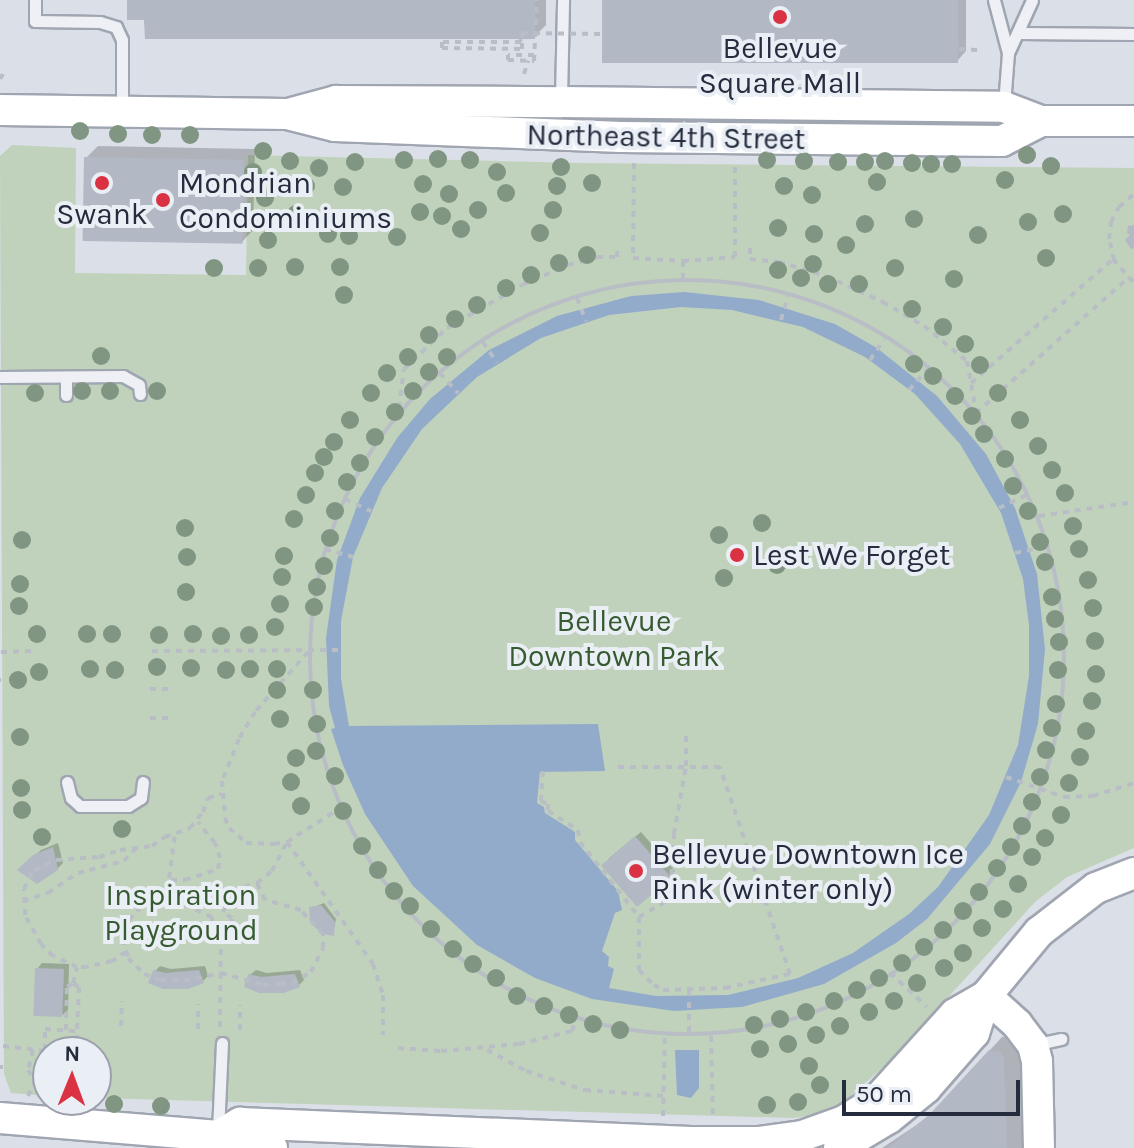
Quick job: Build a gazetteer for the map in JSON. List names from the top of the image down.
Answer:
{
  "streets": {
    "street": ["Northeast 4th Street"]
  },
  "parks": ["Bellevue Downtown Park", "Inspiration Playground"],
  "places": [
    "Bellevue Square Mall",
    "Swank",
    "Mondrian Condominiums",
    "Lest We Forget",
    "Bellevue Downtown Ice Rink (winter only)"
  ],
  "scale_bar": "50 m",
  "north": "top"
}
